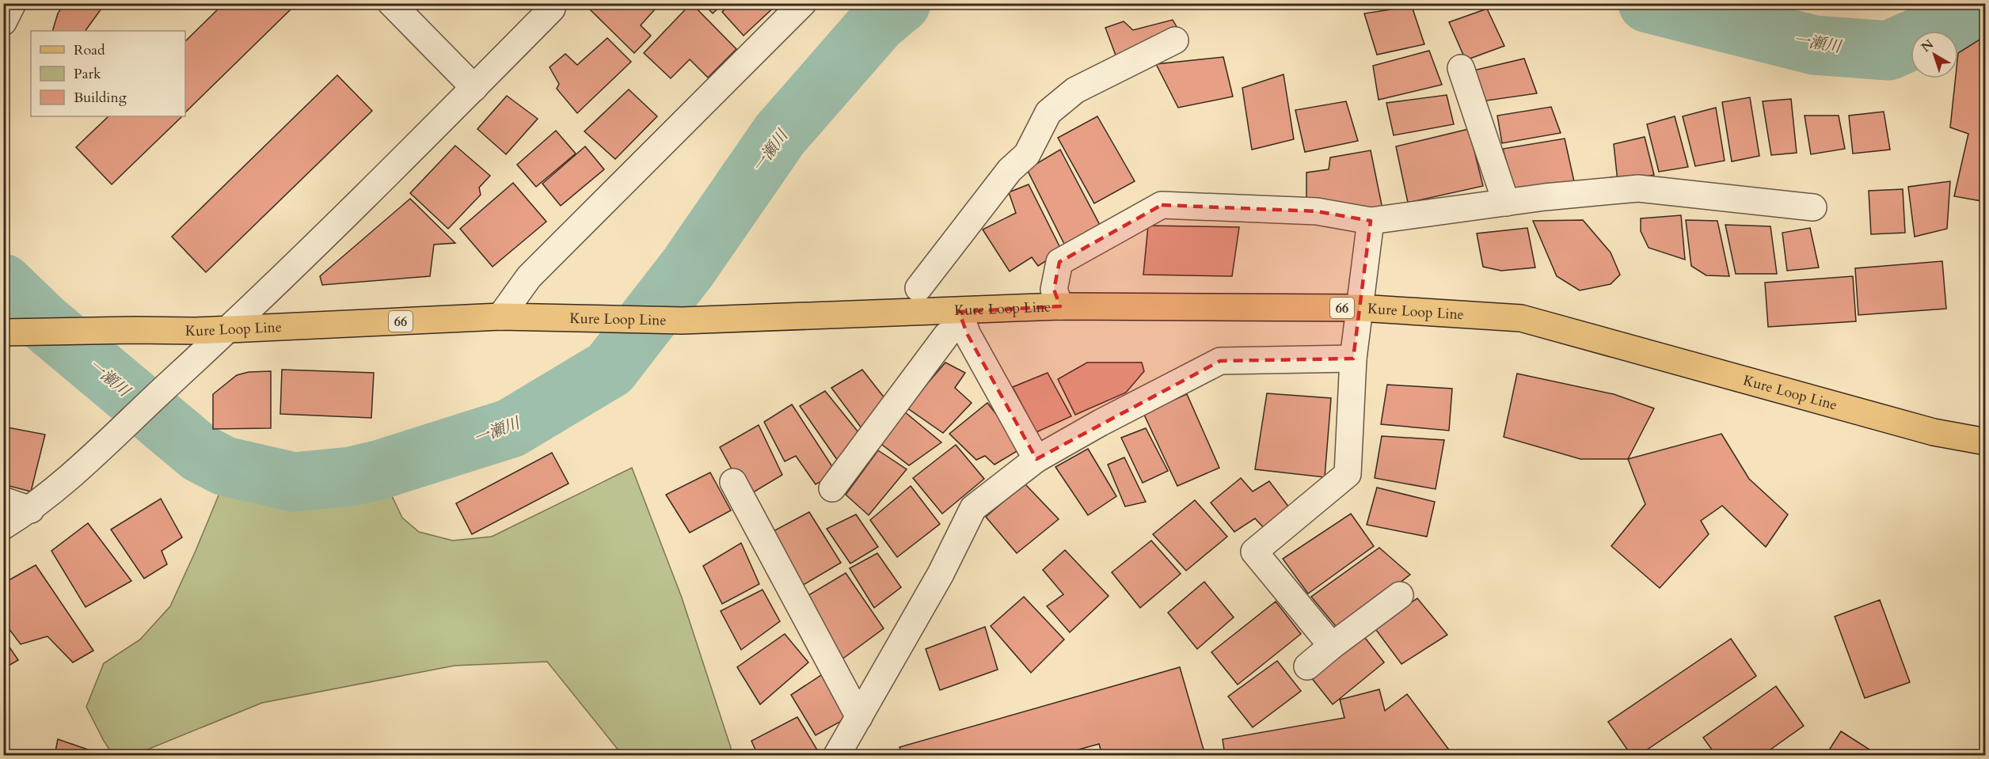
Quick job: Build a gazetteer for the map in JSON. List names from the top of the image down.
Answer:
{
  "streets": {
    "main road": ["66", "Kure Loop Line"]
  },
  "water": ["一瀬川"],
  "legend": ["Road", "Park", "Building"],
  "north": "top left"
}
